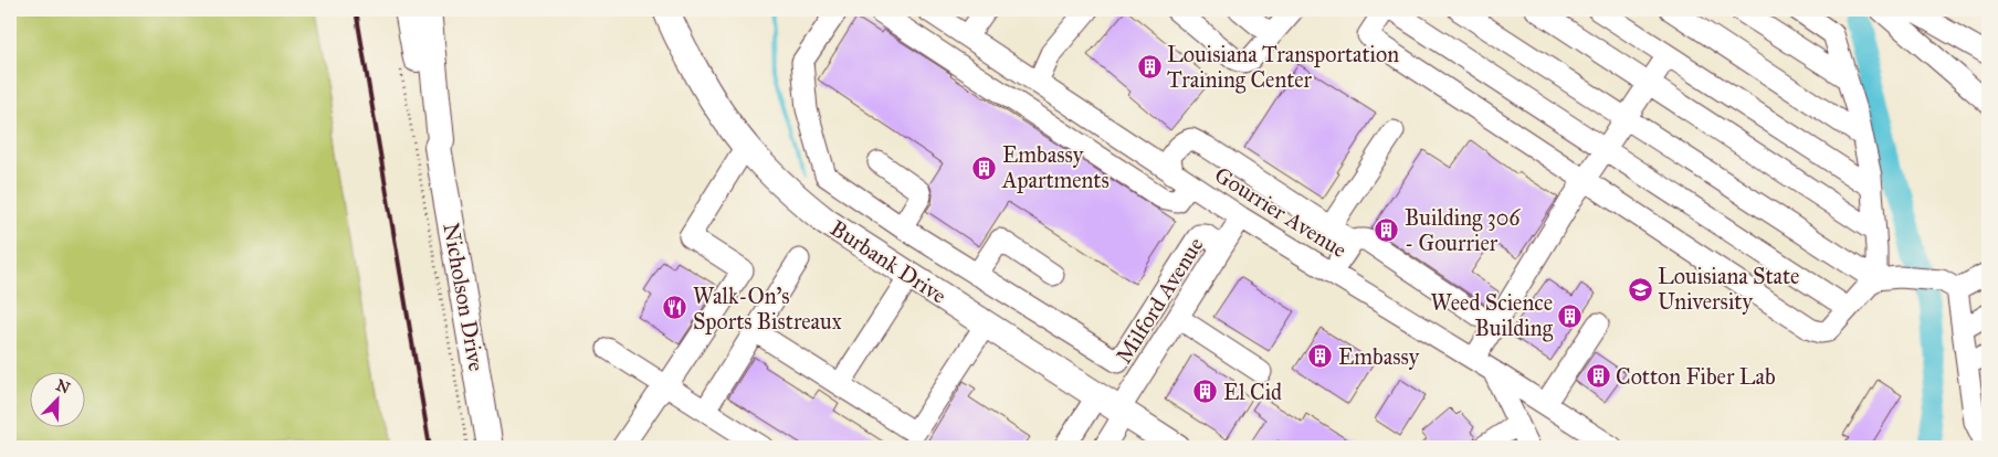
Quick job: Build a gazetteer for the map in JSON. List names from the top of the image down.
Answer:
{
  "streets": {
    "main road": ["Burbank Drive", "Nicholson Drive"],
    "street": ["Gourrier Avenue", "Milford Avenue"]
  },
  "crossings": [
    ["Gourrier Avenue", "Milford Avenue"],
    ["Burbank Drive", "Milford Avenue"]
  ],
  "places": {
    "building": [
      "Louisiana Transportation Training Center",
      "Embassy Apartments",
      "Building 306 - Gourrier",
      "Weed Science Building",
      "Embassy",
      "Cotton Fiber Lab",
      "El Cid"
    ],
    "school or university": ["Louisiana State University"],
    "restaurant": ["Walk-On's Sports Bistreaux"]
  },
  "north": "top right"
}
